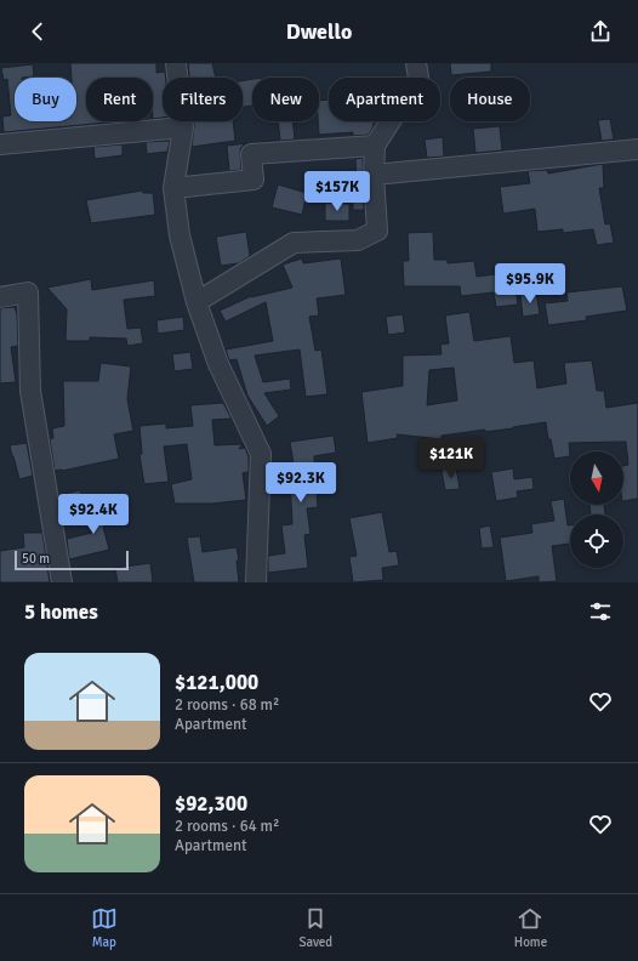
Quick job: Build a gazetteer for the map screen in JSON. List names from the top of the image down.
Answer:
{
  "scale_bar": "50 m",
  "north": "bottom",
  "page": {
    "header": "Dwello",
    "chip": [
      "Buy",
      "Rent",
      "Filters",
      "New",
      "Apartment",
      "House"
    ],
    "price": [
      "$157K",
      "$95.9K",
      "$121K",
      "$92.3K",
      "$92.4K"
    ],
    "scale": "50 m",
    "heading": "5 homes",
    "list": [
      {
        "name": "$121,000",
        "note": "2 rooms · 68 m² · Apartment"
      },
      {
        "name": "$92,300",
        "note": "2 rooms · 64 m² · Apartment"
      }
    ],
    "tabs": ["Map", "Saved", "Home"]
  }
}
